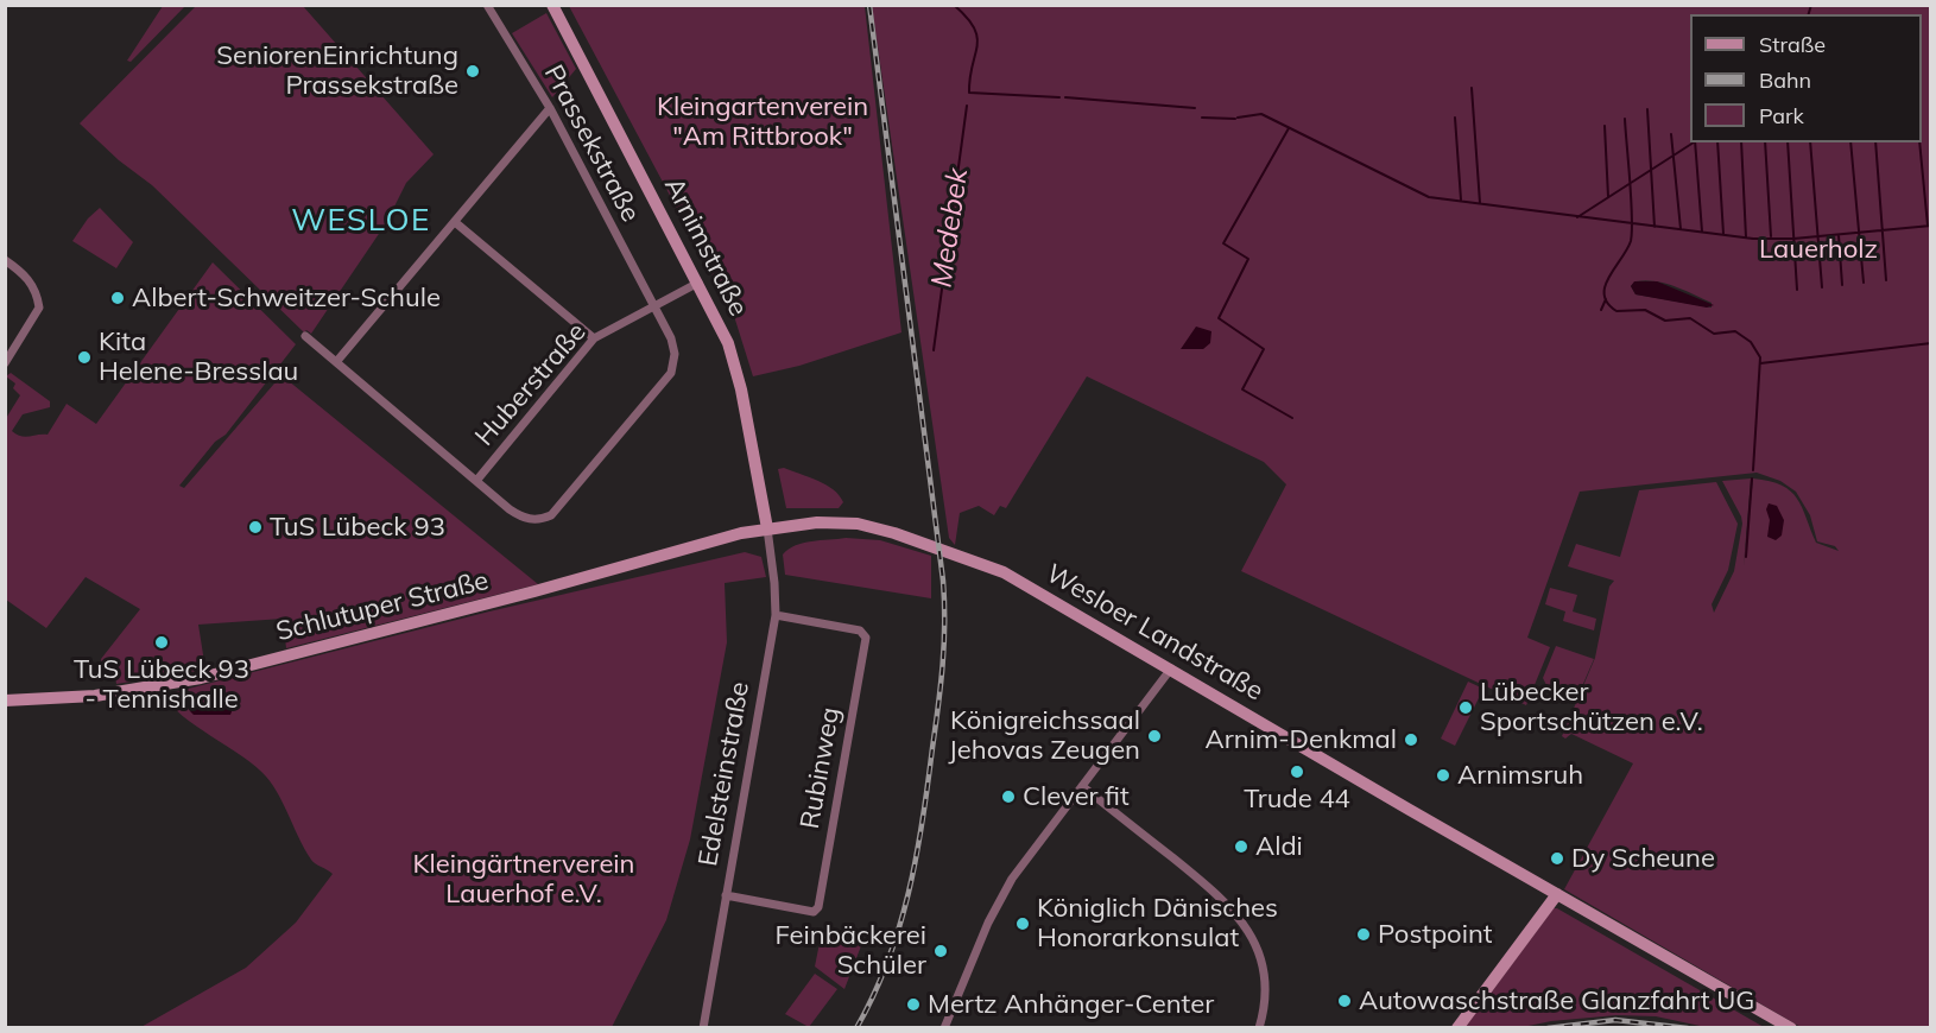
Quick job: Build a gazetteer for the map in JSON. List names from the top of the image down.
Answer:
{
  "streets": {
    "main road": ["Arnimstraße", "Schlutuper Straße", "Wesloer Landstraße"],
    "street": [
      "Prassekstraße",
      "Huberstraße",
      "Rubinweg",
      "Edelsteinstraße"
    ]
  },
  "crossings": [
    ["Prassekstraße", "Huberstraße"],
    ["Arnimstraße", "Huberstraße"],
    ["Arnimstraße", "Schlutuper Straße"],
    ["Arnimstraße", "Wesloer Landstraße"],
    ["Arnimstraße", "Edelsteinstraße"],
    ["Schlutuper Straße", "Wesloer Landstraße"],
    ["Schlutuper Straße", "Edelsteinstraße"],
    ["Wesloer Landstraße", "Edelsteinstraße"],
    ["Rubinweg", "Edelsteinstraße"]
  ],
  "districts": ["WESLOE"],
  "water": ["Medebek"],
  "parks": ["Kleingartenverein \"Am Rittbrook\"", "Lauerholz", "Kleingärtnerverein Lauerhof e.V."],
  "places": [
    "SeniorenEinrichtung Prassekstraße",
    "Albert-Schweitzer-Schule",
    "Kita Helene-Bresslau",
    "TuS Lübeck 93",
    "TuS Lübeck 93 - Tennishalle",
    "Lübecker Sportschützen e.V.",
    "Königreichssaal Jehovas Zeugen",
    "Arnim-Denkmal",
    "Trude 44",
    "Arnimsruh",
    "Clever fit",
    "Aldi",
    "Dy Scheune",
    "Königlich Dänisches Honorarkonsulat",
    "Postpoint",
    "Feinbäckerei Schüler",
    "Autowaschstraße Glanzfahrt UG",
    "Mertz Anhänger-Center"
  ],
  "legend": ["Straße", "Bahn", "Park"]
}
